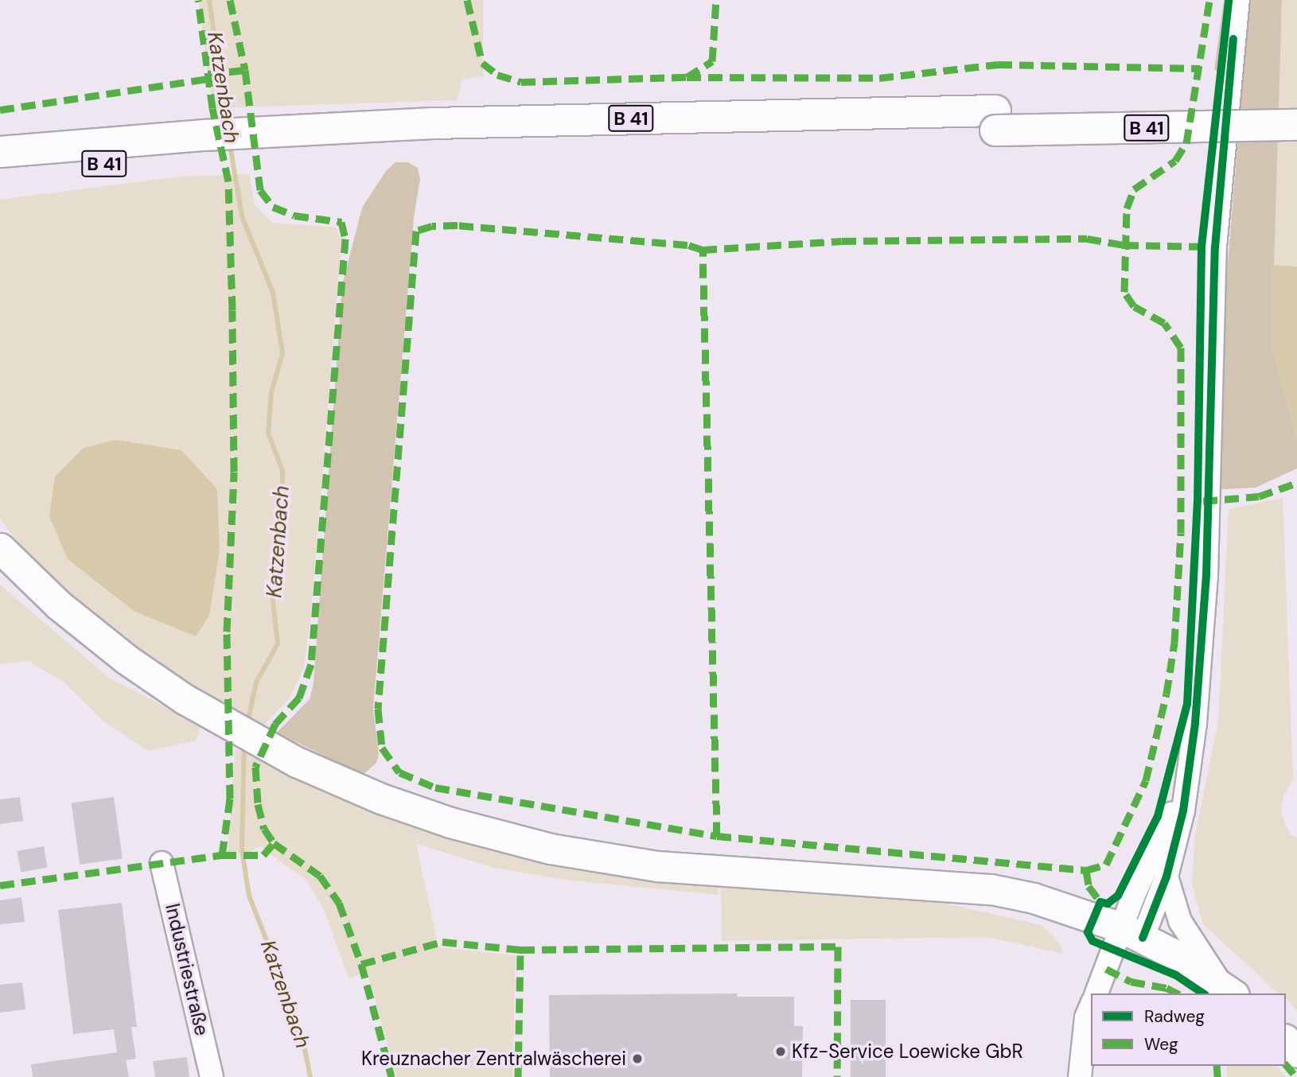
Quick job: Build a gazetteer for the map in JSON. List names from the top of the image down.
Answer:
{
  "streets": {
    "highway": ["B 41"],
    "street": ["Industriestraße"]
  },
  "water": ["Katzenbach"],
  "places": ["Kfz-Service Loewicke GbR", "Kreuznacher Zentralwäscherei"],
  "legend": ["Radweg", "Weg"]
}
